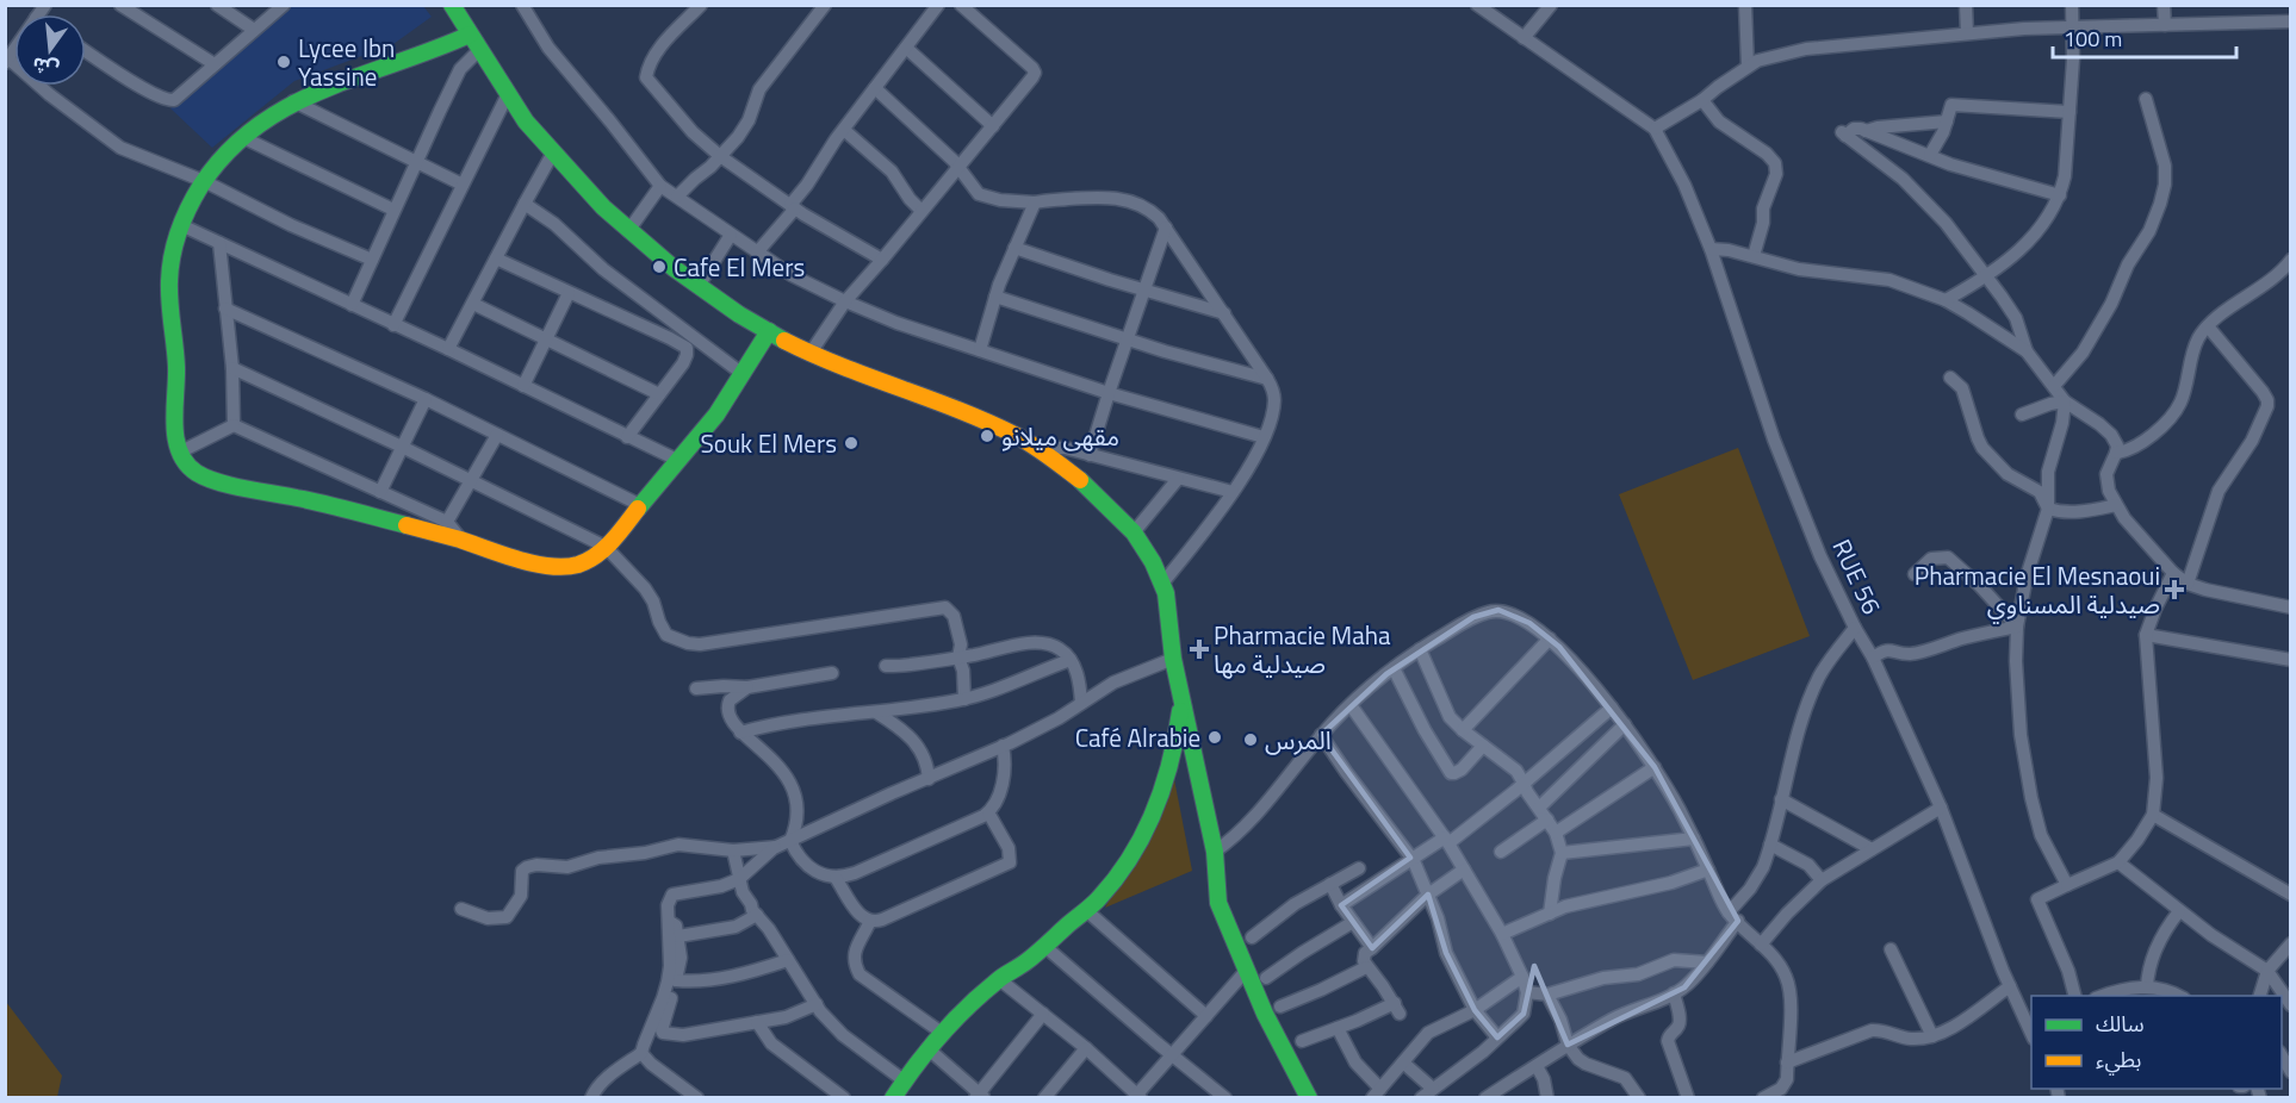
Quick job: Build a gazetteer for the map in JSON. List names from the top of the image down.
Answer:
{
  "streets": {
    "street": ["RUE 56"]
  },
  "places": {
    "other": [
      "Lycee Ibn Yassine",
      "Cafe El Mers",
      "مقهى ميلانو",
      "Souk El Mers",
      "Café Alrabie",
      "المرس"
    ],
    "health": ["Pharmacie El Mesnaoui صيدلية المسناوي", "Pharmacie Maha صيدلية مها"]
  },
  "legend": ["سالك", "بطيء"],
  "scale_bar": "100 m",
  "north": "bottom"
}
